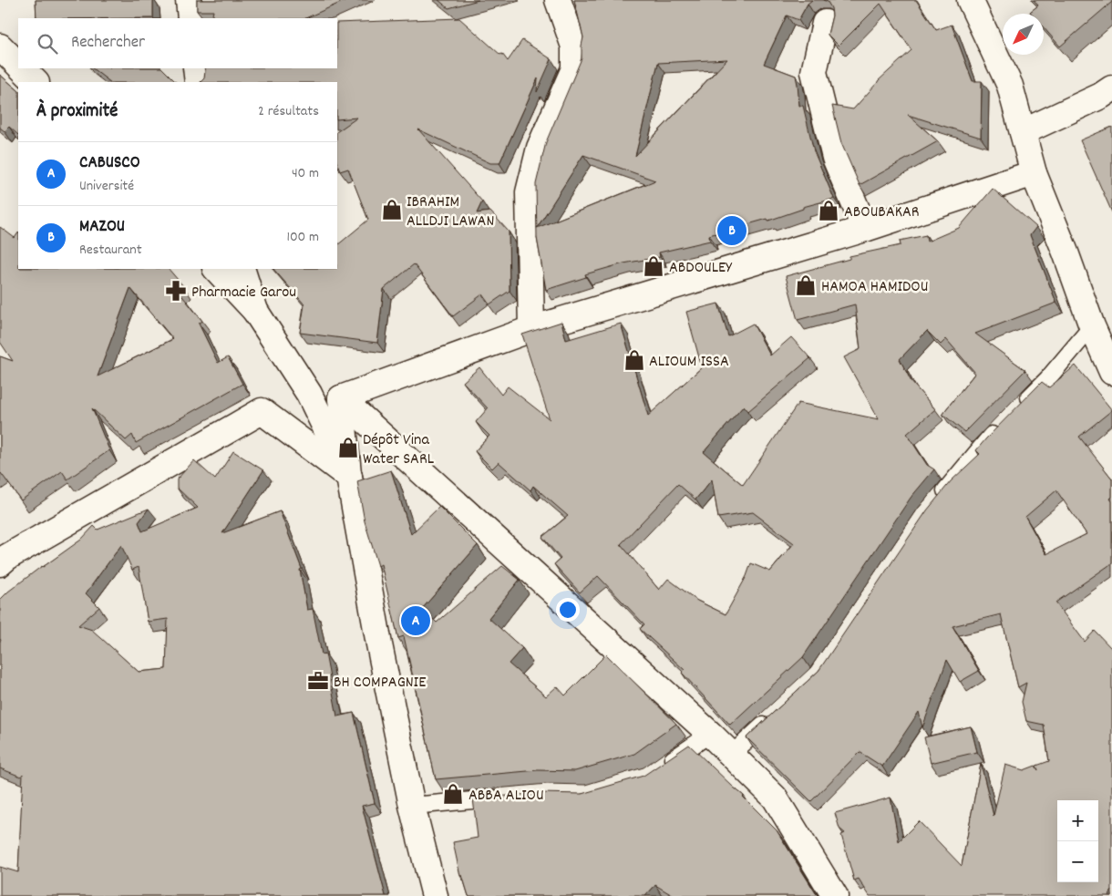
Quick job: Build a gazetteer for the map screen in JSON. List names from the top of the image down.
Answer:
{
  "places": {
    "shop": [
      "IBRAHIM ALLDJI LAWAN",
      "ABOUBAKAR",
      "ABDOULEY",
      "HAMOA HAMIDOU",
      "ALIOUM ISSA",
      "Dépôt Vina Water SARL",
      "ABBA ALIOU"
    ],
    "pharmacy": ["Pharmacie Garou"],
    "office": ["BH COMPAGNIE"]
  },
  "north": "bottom left",
  "page": {
    "search": "Rechercher",
    "heading": ["À proximité", "2 résultats"],
    "list": [
      {
        "mark": "A",
        "name": "CABUSCO",
        "note": "Université",
        "value": "40 m"
      },
      {
        "mark": "B",
        "name": "MAZOU",
        "note": "Restaurant",
        "value": "100 m"
      }
    ],
    "pins": ["B", "A"],
    "map_buttons": ["+", "−"]
  }
}
